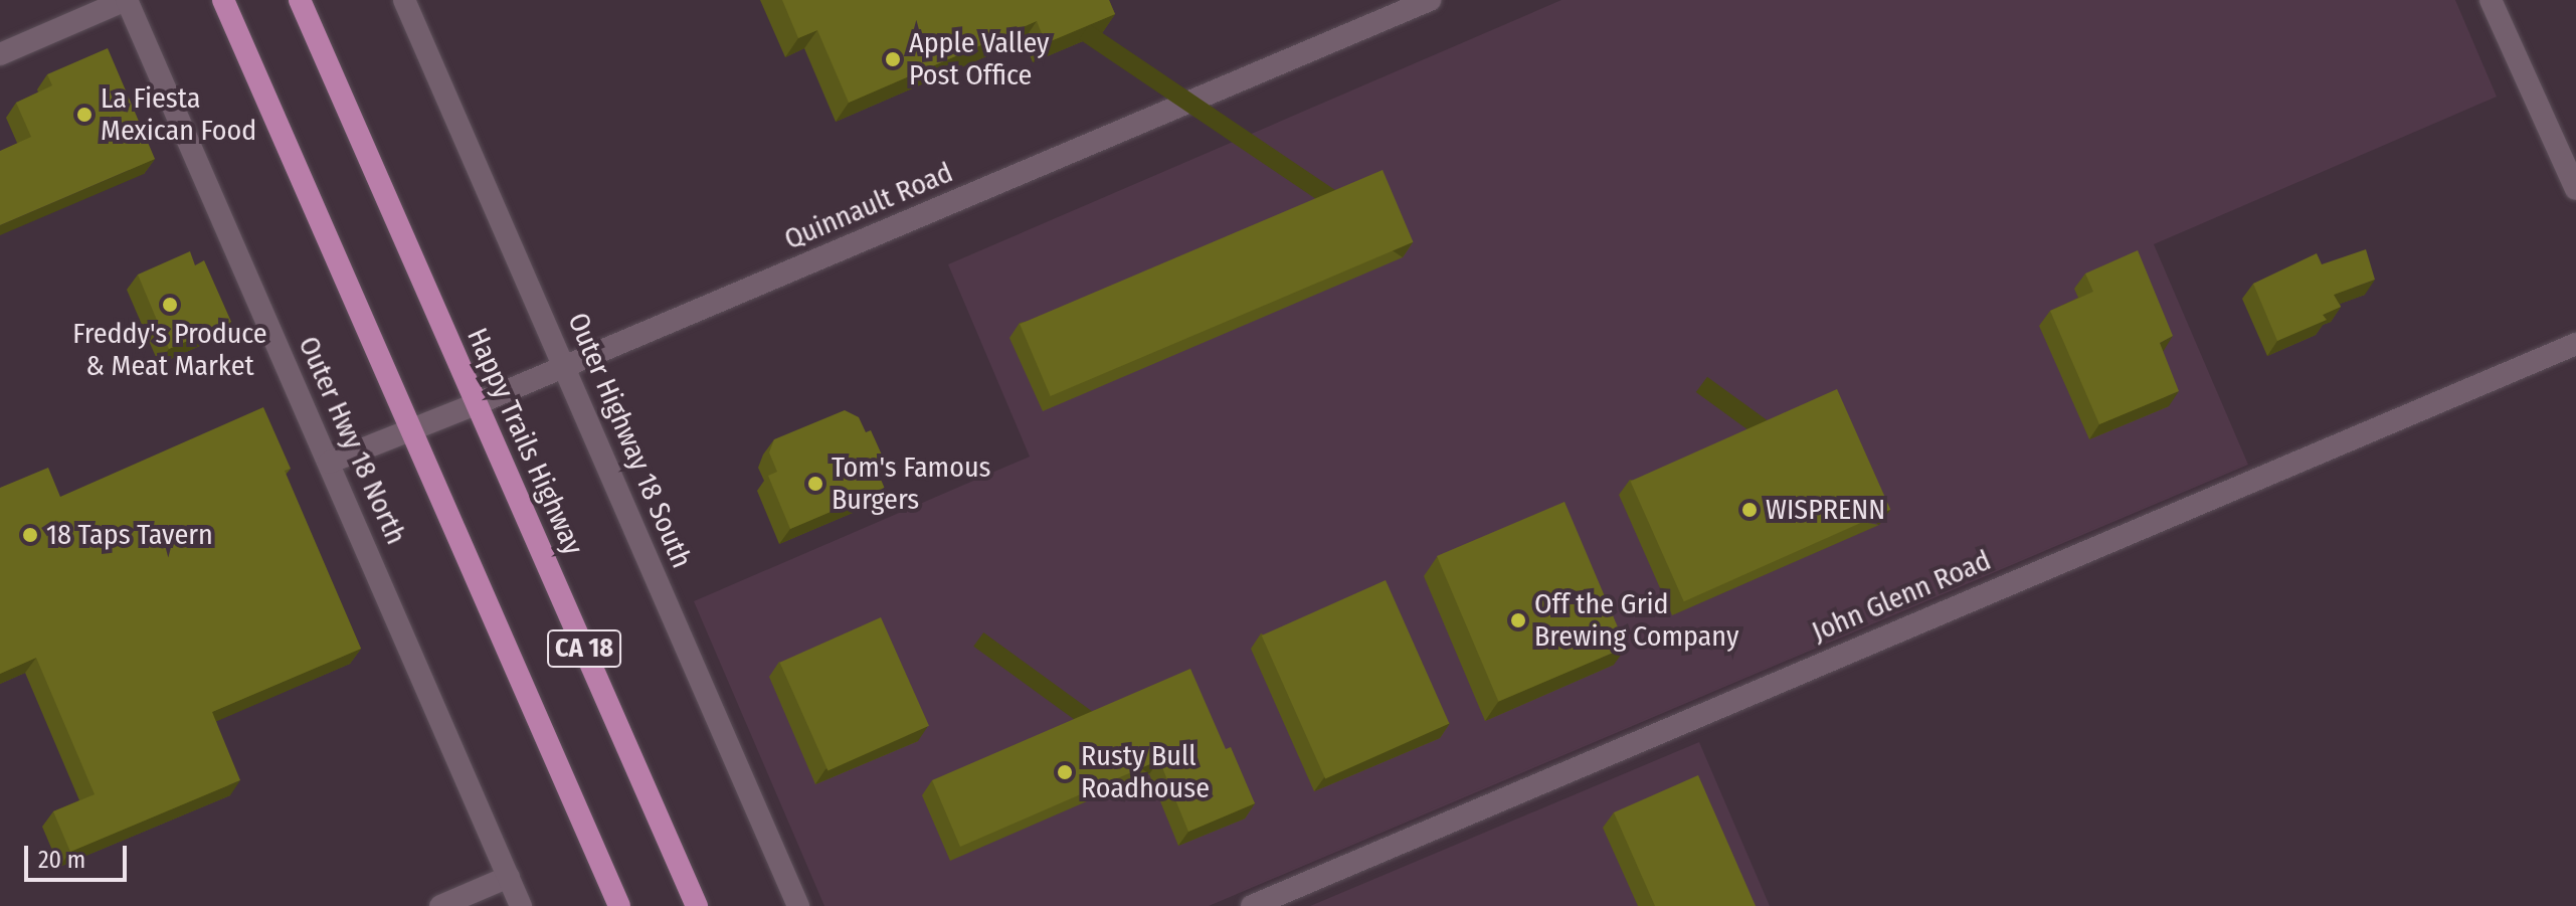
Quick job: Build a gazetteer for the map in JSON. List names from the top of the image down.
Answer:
{
  "streets": {
    "main road": ["Happy Trails Highway", "CA 18"],
    "street": [
      "Quinnault Road",
      "Outer Hwy 18 North",
      "Outer Highway 18 South",
      "John Glenn Road"
    ]
  },
  "crossings": [
    ["Quinnault Road", "Outer Hwy 18 North"],
    ["Quinnault Road", "Outer Highway 18 South"],
    ["Quinnault Road", "Happy Trails Highway"],
    ["Quinnault Road", "CA 18"]
  ],
  "places": [
    "Apple Valley Post Office",
    "La Fiesta Mexican Food",
    "Freddy's Produce & Meat Market",
    "Tom's Famous Burgers",
    "WISPRENN",
    "18 Taps Tavern",
    "Off the Grid Brewing Company",
    "Rusty Bull Roadhouse"
  ],
  "scale_bar": "20 m"
}
